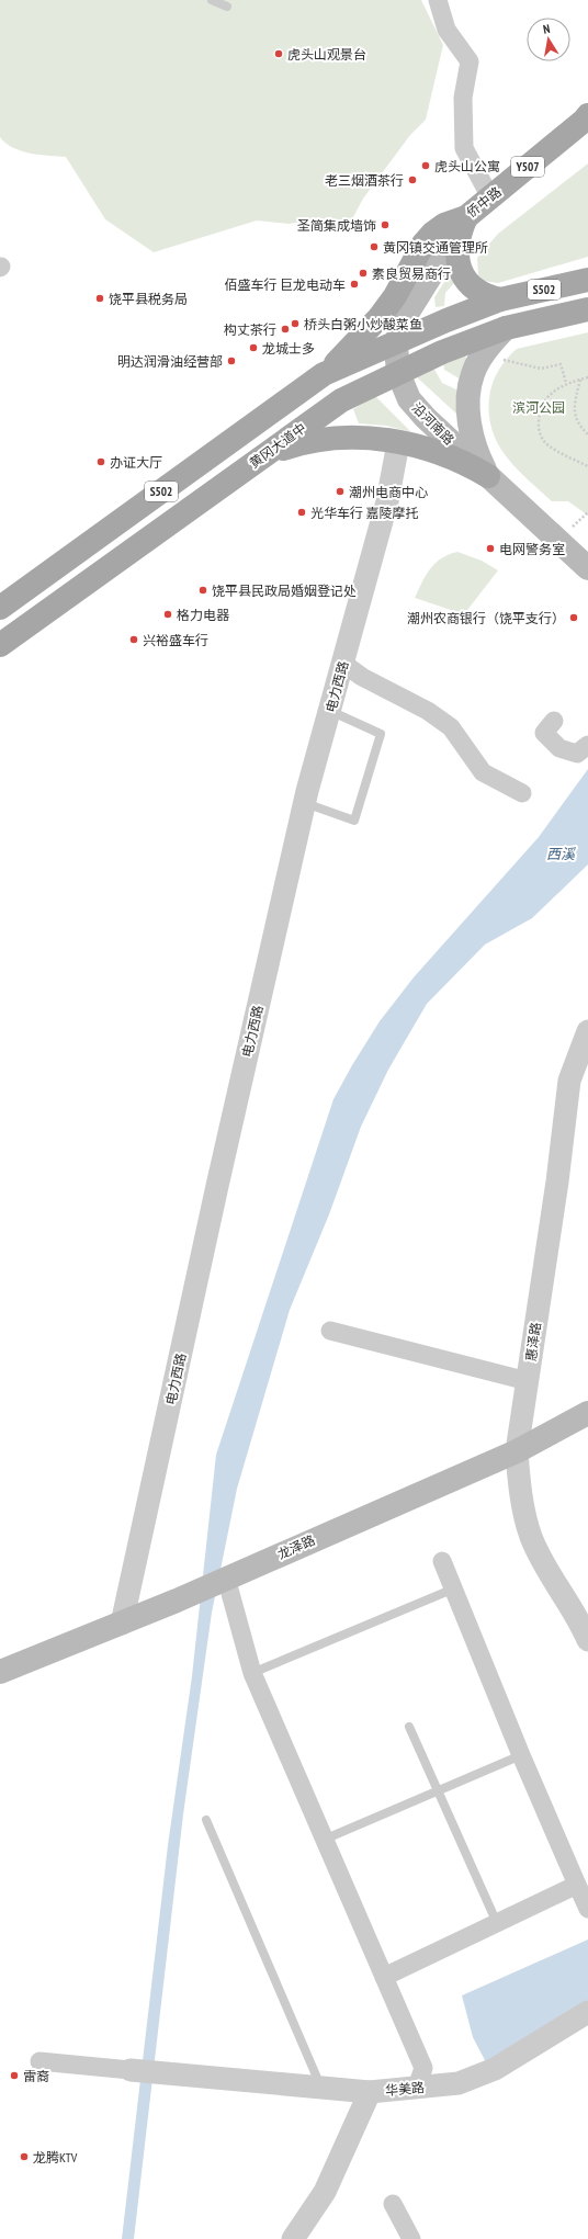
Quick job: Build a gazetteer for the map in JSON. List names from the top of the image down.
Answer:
{
  "streets": {
    "main road": [
      "Y507",
      "侨中路",
      "S502",
      "沿河南路",
      "黄冈大道中",
      "龙泽路"
    ],
    "street": ["电力西路", "惠泽路", "华美路"]
  },
  "crossings": [
    ["侨中路", "S502"],
    ["侨中路", "沿河南路"],
    ["S502", "沿河南路"],
    ["沿河南路", "黄冈大道中"],
    ["电力西路", "龙泽路"],
    ["惠泽路", "龙泽路"]
  ],
  "water": ["西溪"],
  "parks": ["滨河公园"],
  "places": [
    "虎头山观景台",
    "虎头山公寓",
    "老三烟酒茶行",
    "圣简集成墙饰",
    "黄冈镇交通管理所",
    "素良贸易商行",
    "佰盛车行 巨龙电动车",
    "饶平县税务局",
    "桥头白粥小炒酸菜鱼",
    "构丈茶行",
    "龙城士多",
    "明达润滑油经营部",
    "办证大厅",
    "潮州电商中心",
    "光华车行 嘉陵摩托",
    "电网警务室",
    "饶平县民政局婚姻登记处",
    "格力电器",
    "潮州农商银行（饶平支行）",
    "兴裕盛车行",
    "雷裔",
    "龙腾KTV"
  ],
  "north": "top"
}
